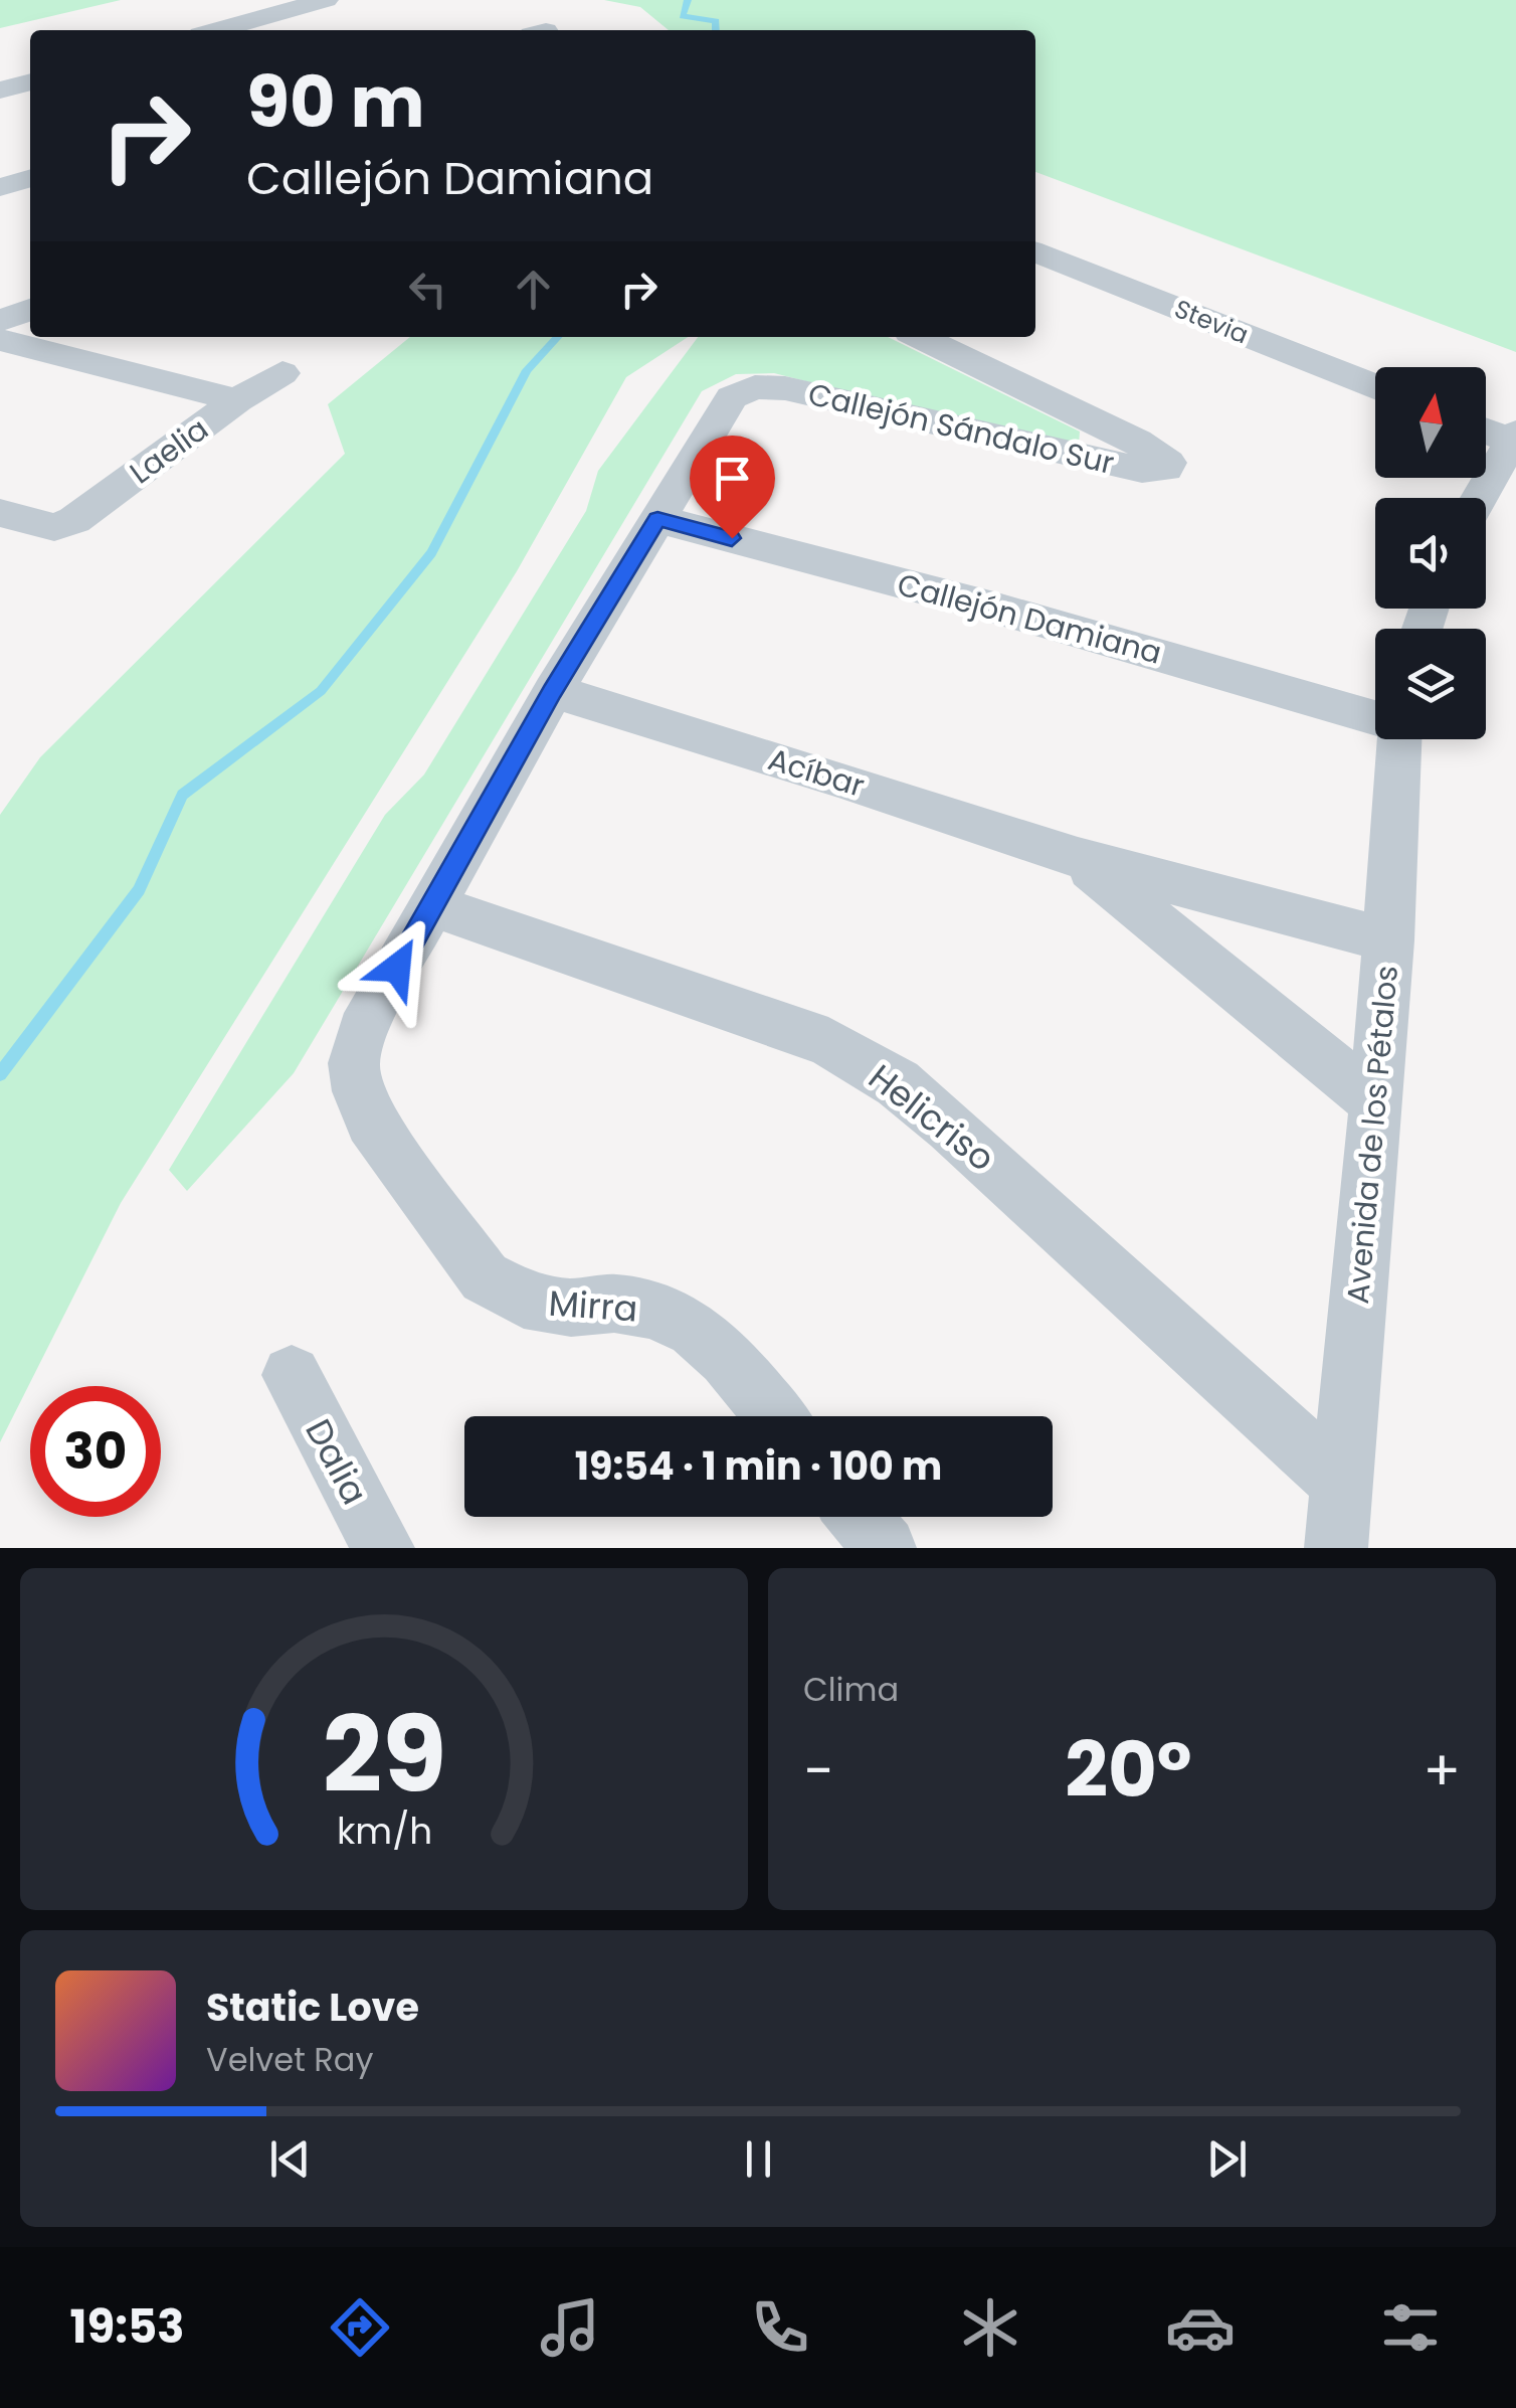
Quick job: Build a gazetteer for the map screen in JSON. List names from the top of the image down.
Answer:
{
  "streets": {
    "street": [
      "Stevia",
      "Callejón Sándalo Sur",
      "Laelia",
      "Callejón Damiana",
      "Acíbar",
      "Helicriso",
      "Avenida de los Pétalos",
      "Mirra",
      "Dalia"
    ]
  },
  "crossings": [
    ["Callejón Sándalo Sur", "Callejón Damiana"],
    ["Acíbar", "Avenida de los Pétalos"],
    ["Helicriso", "Avenida de los Pétalos"],
    ["Helicriso", "Mirra"]
  ],
  "north": "top",
  "page": {
    "turn": ["90 m", "Callejón Damiana"],
    "limit": "30",
    "trip": "19:54 · 1 min · 100 m",
    "tile": "Clima",
    "heat": ["−", "20°", "+"],
    "song": ["Static Love", "Velvet Ray"],
    "tabs": "19:53",
    "gauge": ["29", "km/h"]
  }
}
